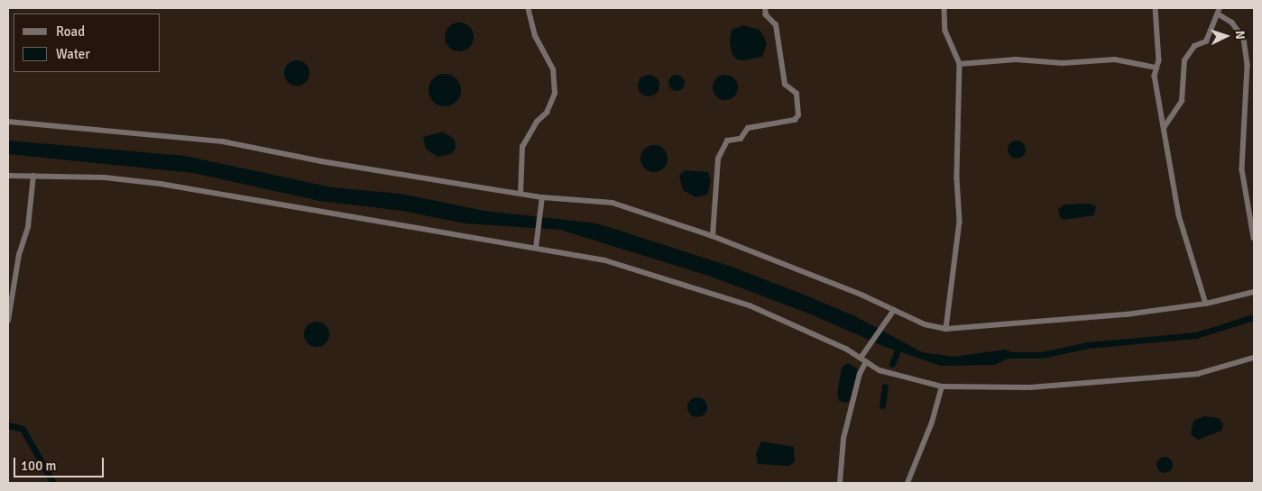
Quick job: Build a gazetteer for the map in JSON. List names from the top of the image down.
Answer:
{
  "legend": ["Road", "Water"],
  "scale_bar": "100 m",
  "north": "right"
}
